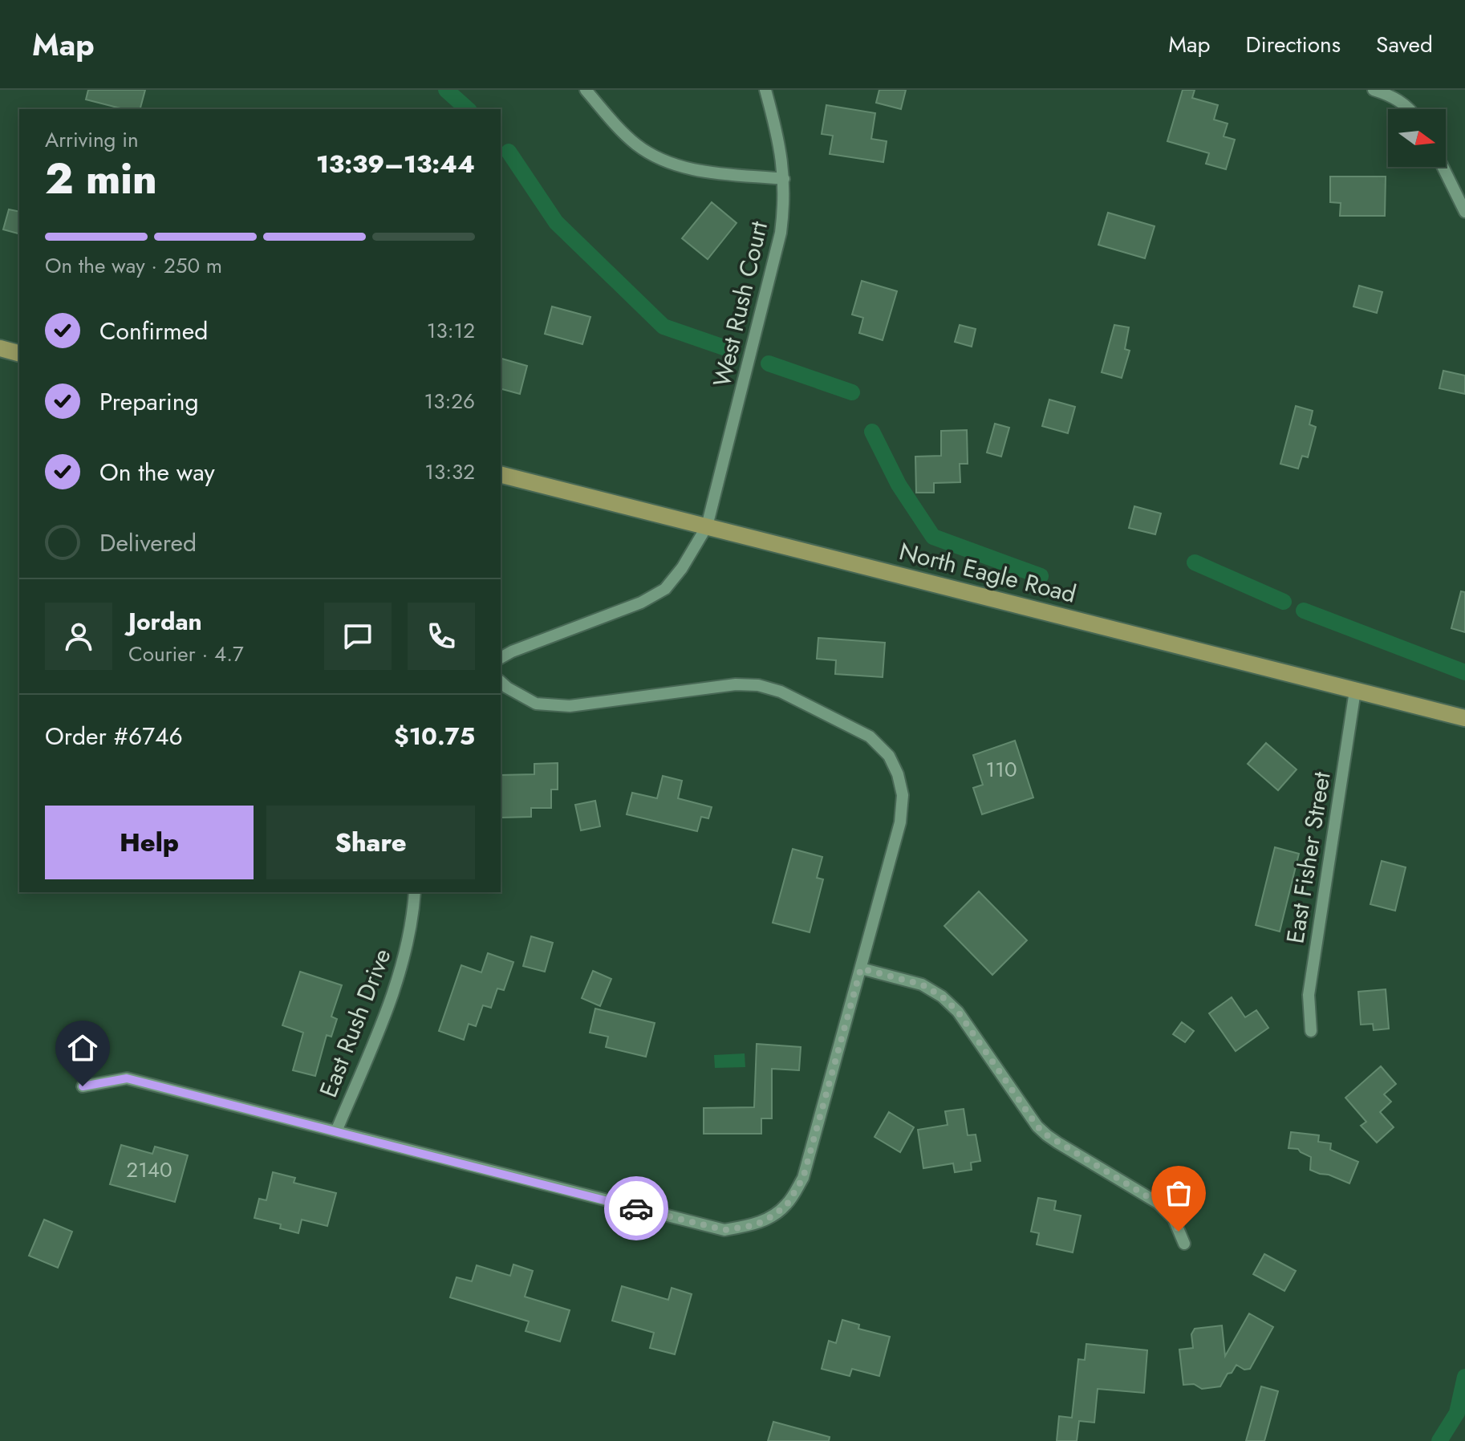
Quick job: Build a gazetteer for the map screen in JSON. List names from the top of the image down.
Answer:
{
  "streets": {
    "main road": ["North Eagle Road"],
    "street": ["West Rush Court", "East Fisher Street", "East Rush Drive"]
  },
  "crossings": [
    ["West Rush Court", "North Eagle Road"],
    ["North Eagle Road", "East Fisher Street"]
  ],
  "house_numbers": ["110", "2140"],
  "north": "right",
  "page": {
    "header": "Map",
    "nav": ["Map", "Directions", "Saved"],
    "heading": ["2 min", "Arriving in", "13:39–13:44"],
    "panel": [
      "Jordan",
      "Courier · 4.7",
      "Order #6746",
      "$10.75"
    ],
    "bar": "On the way · 250 m",
    "list": [
      ["Confirmed", "13:12"],
      ["Preparing", "13:26"],
      ["On the way", "13:32"],
      "Delivered"
    ],
    "buttons": ["Help", "Share"]
  }
}
